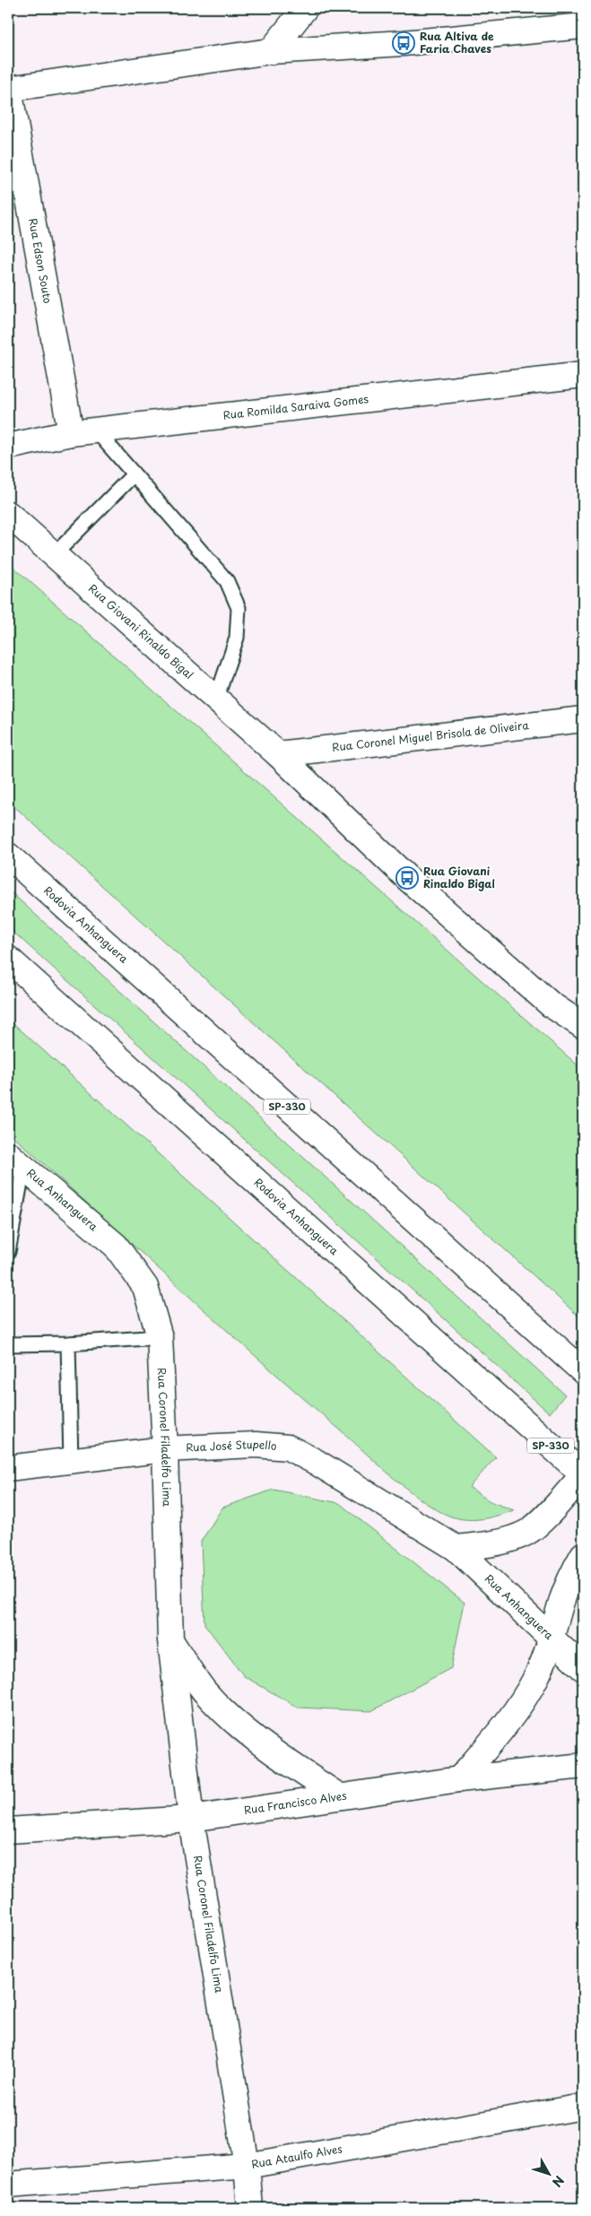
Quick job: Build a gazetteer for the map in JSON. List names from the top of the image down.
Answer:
{
  "streets": {
    "main road": [
      "Rua Edson Souto",
      "Rua Romilda Saraiva Gomes",
      "Rua Giovani Rinaldo Bigal",
      "Rua Coronel Miguel Brisola de Oliveira",
      "Rodovia Anhanguera",
      "SP-330",
      "Rua Anhanguera",
      "Rua Coronel Filadelfo Lima",
      "Rua José Stupello",
      "Rua Francisco Alves",
      "Rua Ataulfo Alves"
    ]
  },
  "crossings": [
    ["Rua Edson Souto", "Rua Romilda Saraiva Gomes"],
    ["Rua Giovani Rinaldo Bigal", "Rua Coronel Miguel Brisola de Oliveira"],
    ["Rua Anhanguera", "Rua Coronel Filadelfo Lima"],
    ["Rua Anhanguera", "Rua José Stupello"],
    ["Rua Coronel Filadelfo Lima", "Rua José Stupello"],
    ["Rua Coronel Filadelfo Lima", "Rua Francisco Alves"],
    ["Rua Coronel Filadelfo Lima", "Rua Ataulfo Alves"]
  ],
  "places": {
    "bus stop": ["Rua Altiva de Faria Chaves", "Rua Giovani Rinaldo Bigal"]
  },
  "north": "bottom right"
}
